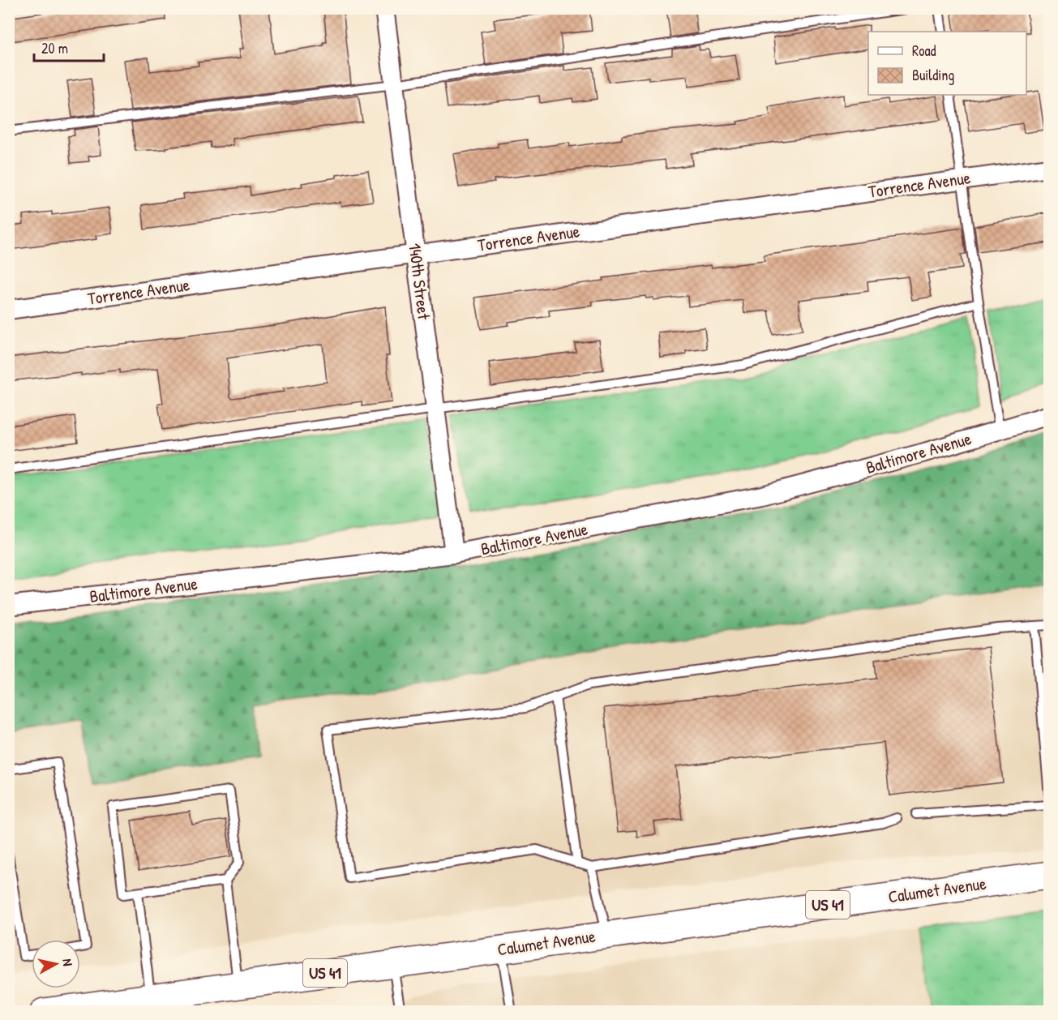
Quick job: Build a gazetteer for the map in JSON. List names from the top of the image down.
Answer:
{
  "streets": {
    "main road": ["Calumet Avenue", "US 41"],
    "street": ["Torrence Avenue", "140th Street", "Baltimore Avenue"]
  },
  "crossings": [
    ["Torrence Avenue", "140th Street"],
    ["140th Street", "Baltimore Avenue"]
  ],
  "legend": ["Road", "Building"],
  "scale_bar": "20 m",
  "north": "right"
}
